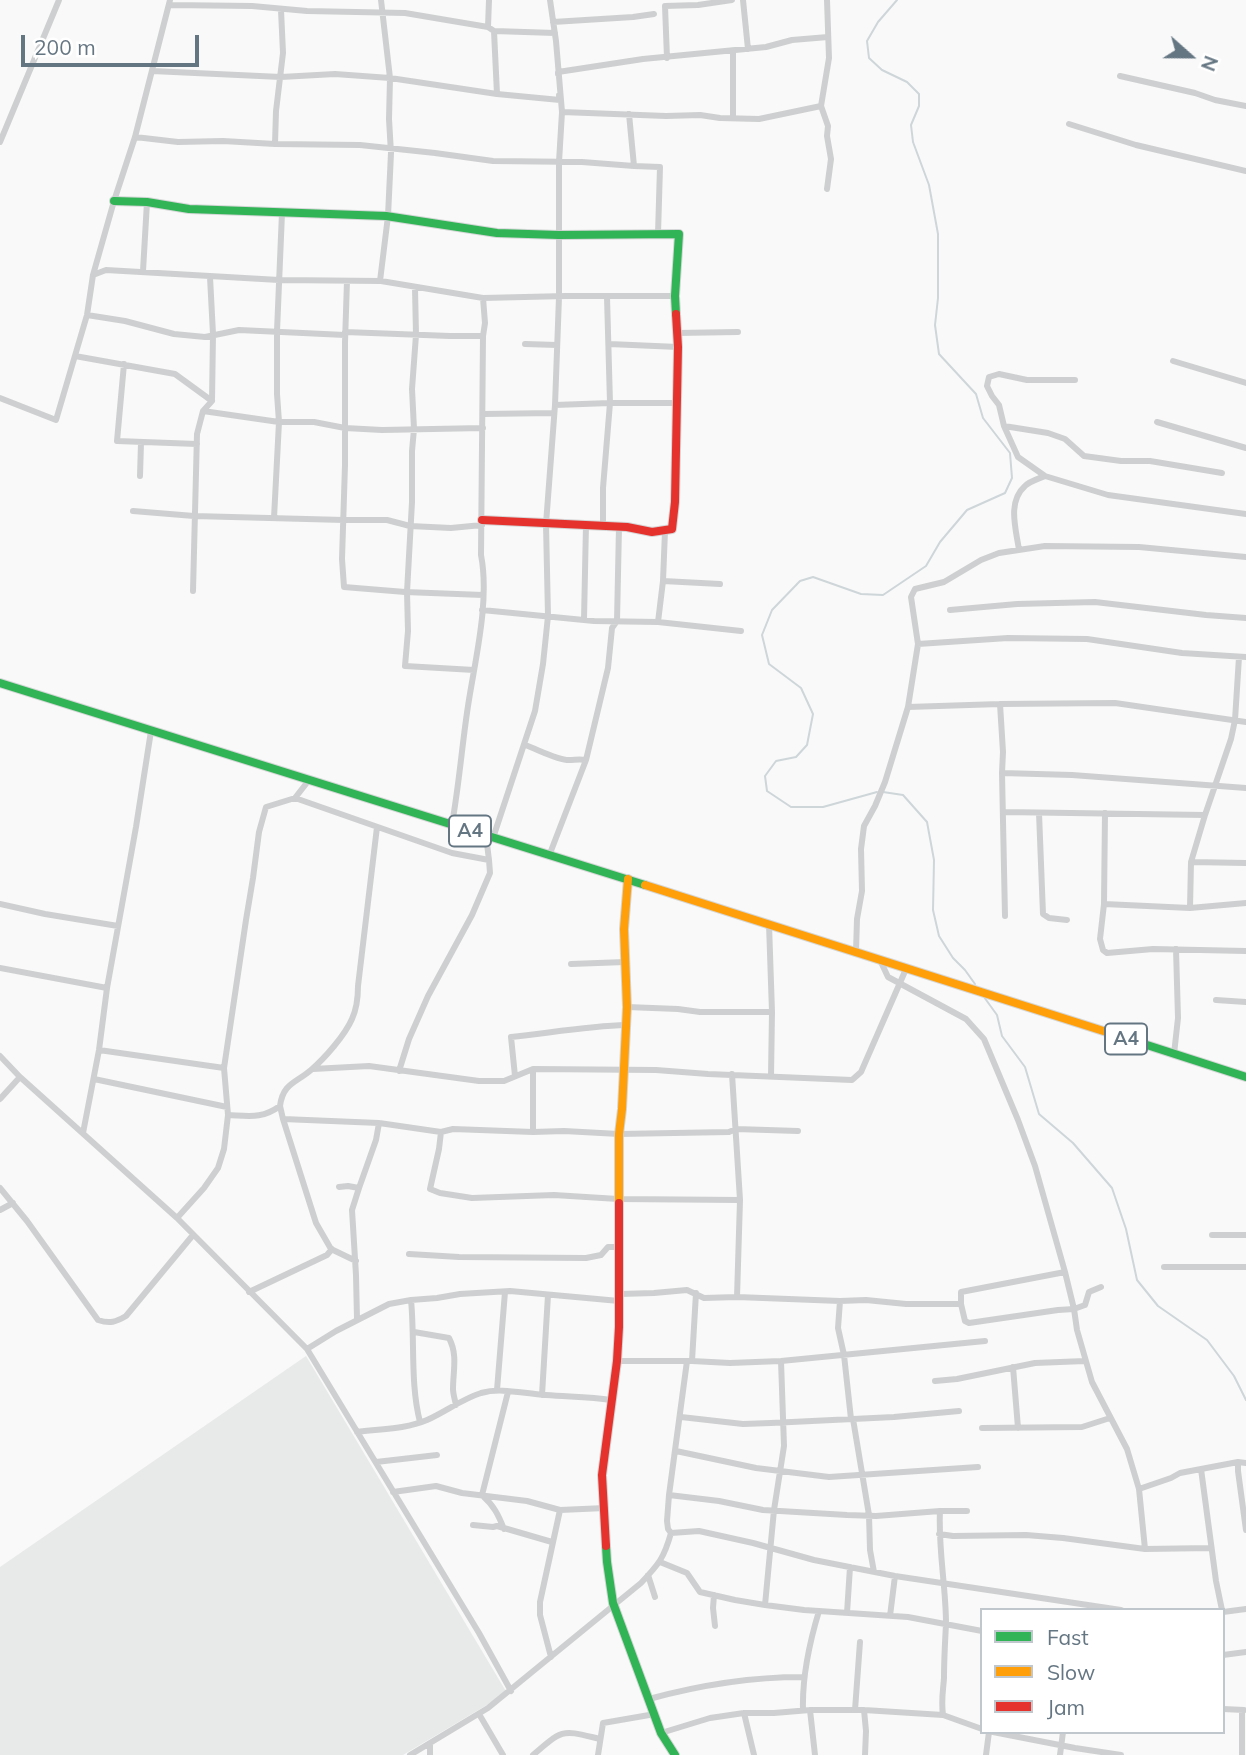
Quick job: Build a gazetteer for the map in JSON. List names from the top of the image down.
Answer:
{
  "streets": {
    "main road": ["A4"]
  },
  "legend": ["Fast", "Slow", "Jam"],
  "scale_bar": "200 m",
  "north": "right"
}
